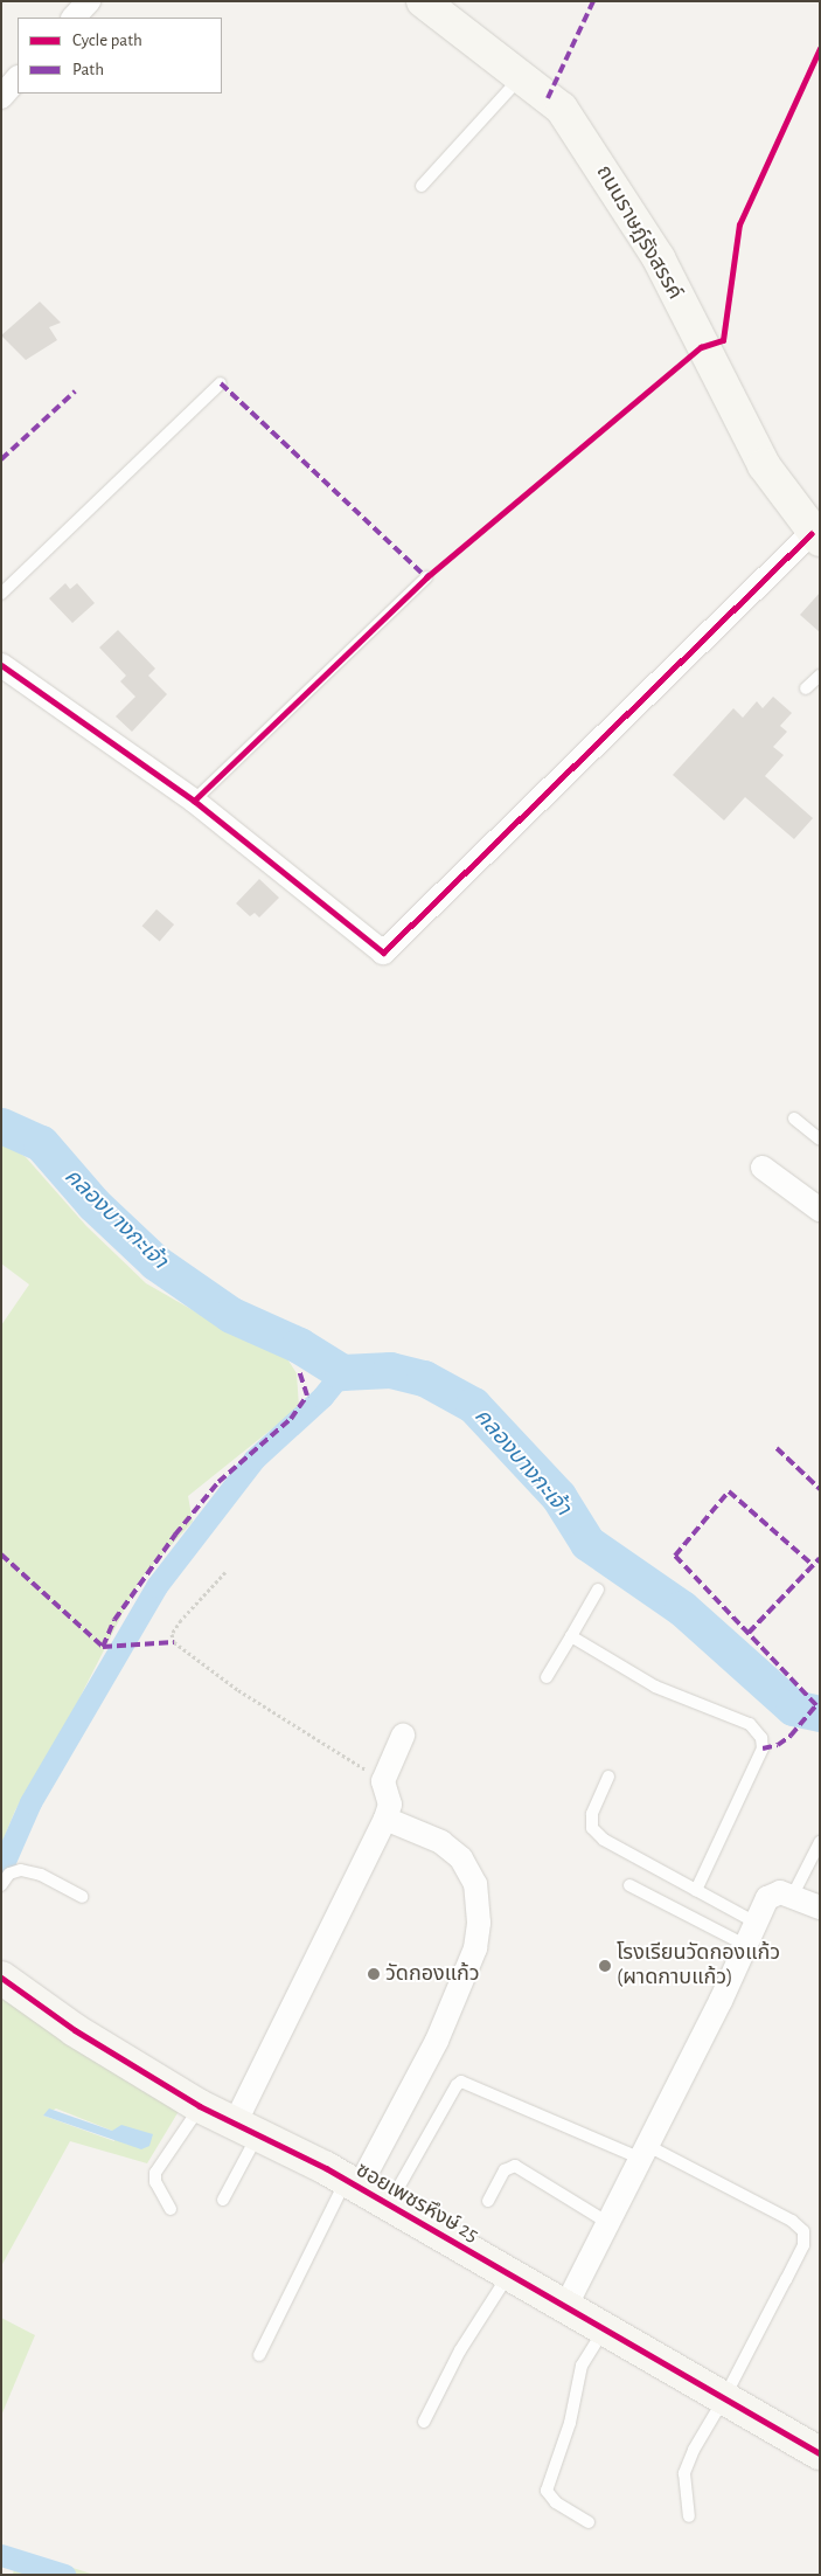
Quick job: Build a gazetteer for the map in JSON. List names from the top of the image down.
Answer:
{
  "streets": {
    "street": ["ถนนราษฎ์รังสรรค์", "ซอยเพชรหึงษ์ 25"]
  },
  "water": ["คลองบางกะเจ้า"],
  "places": ["โรงเรียนวัดกองแก้ว (ผาดกาบแก้ว)", "วัดกองแก้ว"],
  "legend": ["Cycle path", "Path"]
}
